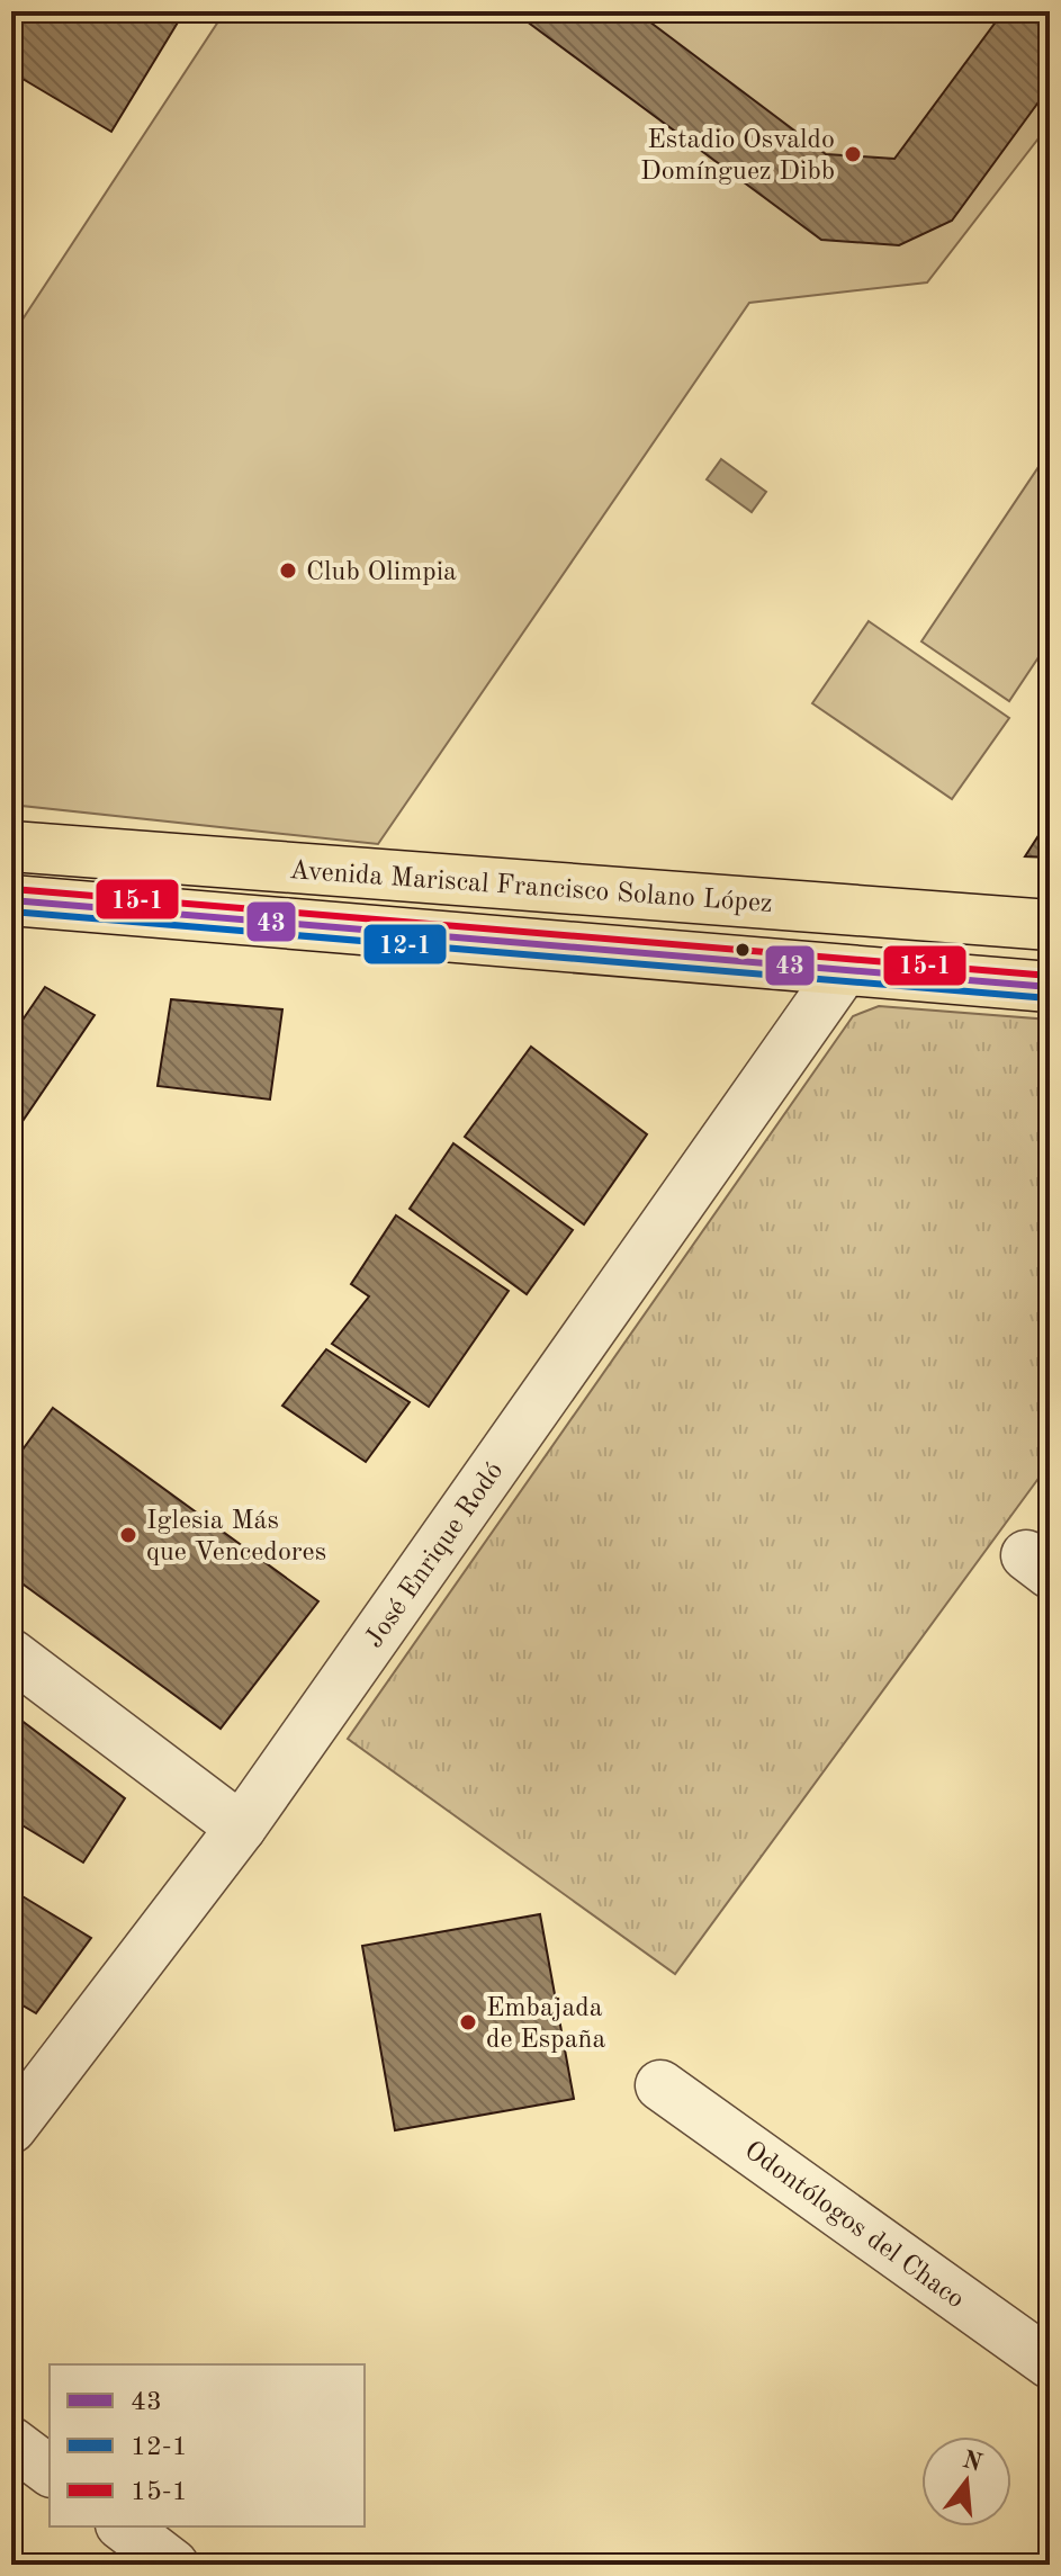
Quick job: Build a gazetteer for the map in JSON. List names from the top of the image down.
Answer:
{
  "streets": {
    "highway": ["Avenida Mariscal Francisco Solano López"],
    "street": ["José Enrique Rodó", "Odontólogos del Chaco"]
  },
  "crossings": [
    ["Avenida Mariscal Francisco Solano López", "José Enrique Rodó"]
  ],
  "places": [
    "Estadio Osvaldo Domínguez Dibb",
    "Club Olimpia",
    "Iglesia Más que Vencedores",
    "Embajada de España"
  ],
  "lines": ["transit line 15-1", "transit line 43", "transit line 12-1"],
  "legend": ["43", "12-1", "15-1"],
  "north": "top"
}
